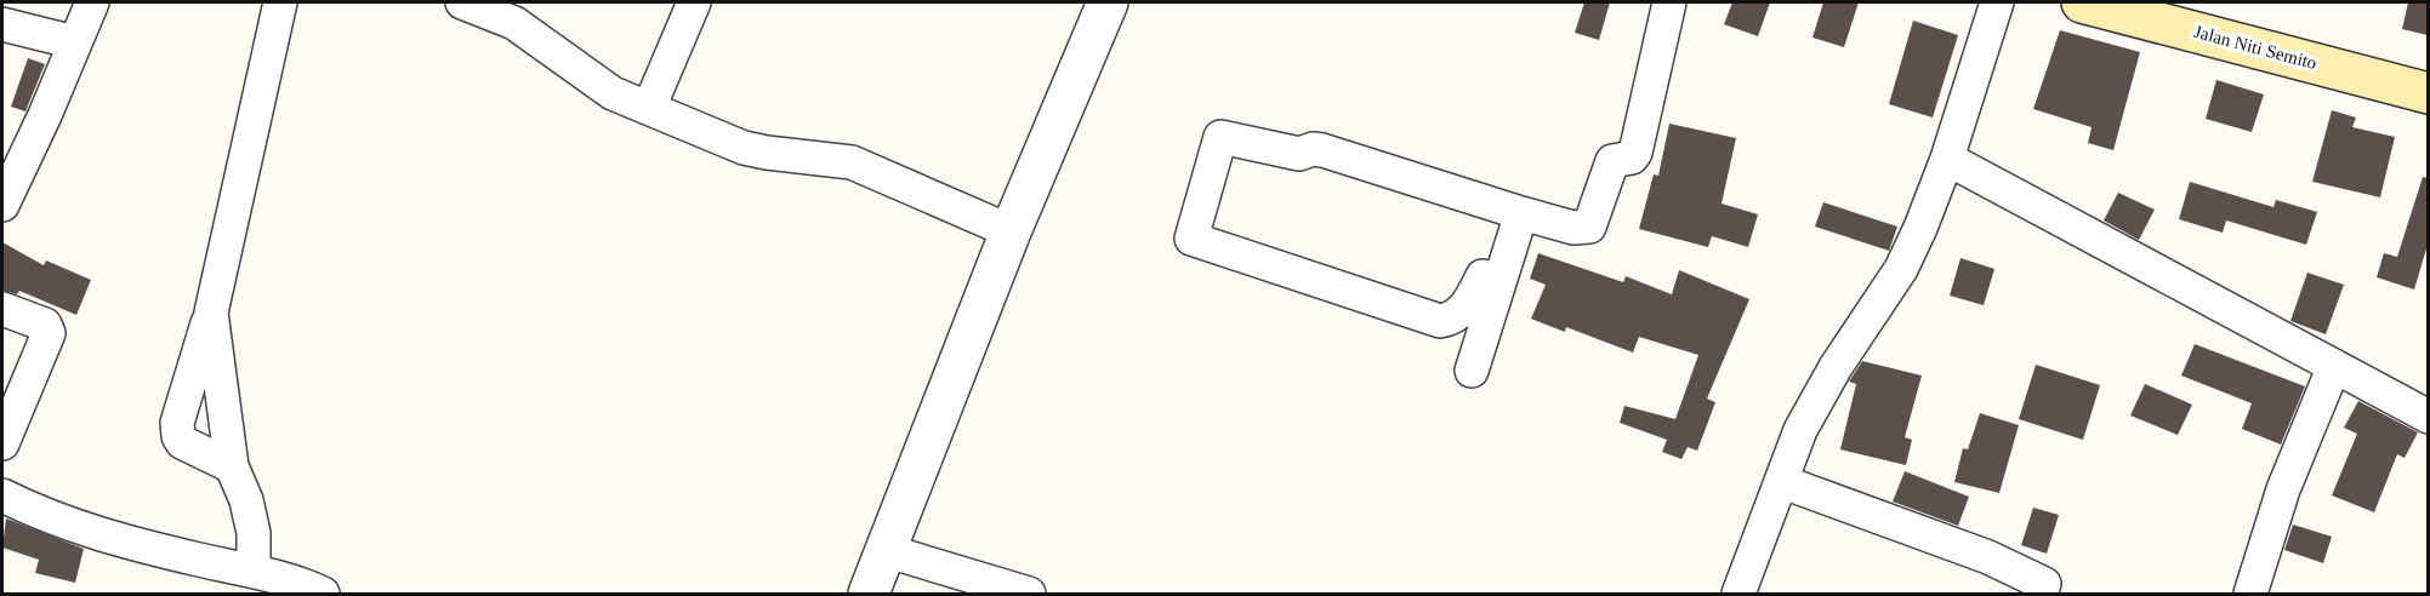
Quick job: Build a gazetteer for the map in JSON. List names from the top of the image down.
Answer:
{
  "streets": {
    "main road": ["Jalan Niti Semito"]
  }
}
